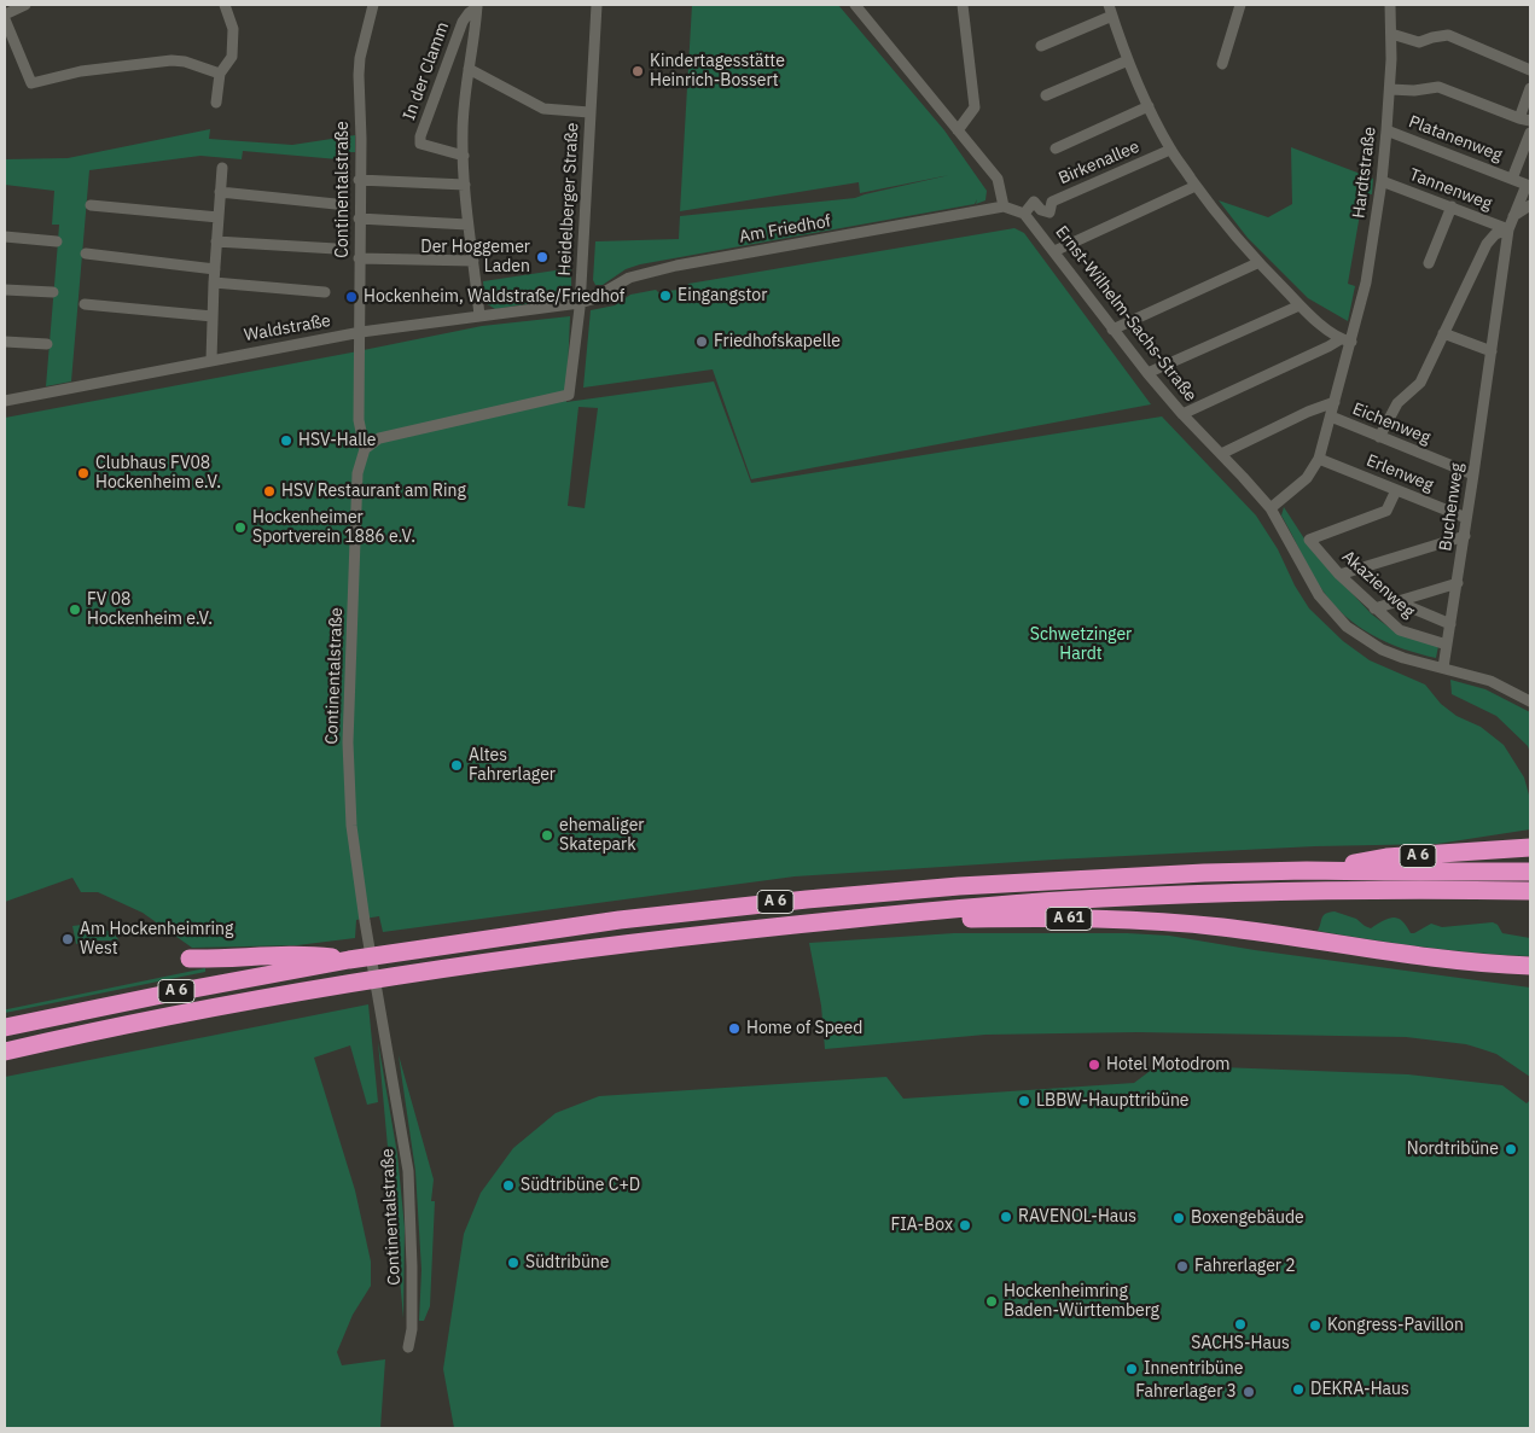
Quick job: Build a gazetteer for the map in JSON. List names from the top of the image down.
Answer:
{
  "streets": {
    "highway": ["A 6", "A 61"],
    "street": [
      "In der Clamm",
      "Platanenweg",
      "Birkenallee",
      "Hardtstraße",
      "Continentalstraße",
      "Tannenweg",
      "Heidelberger Straße",
      "Am Friedhof",
      "Ernst-Wilhelm-Sachs-Straße",
      "Waldstraße",
      "Eichenweg",
      "Erlenweg",
      "Buchenweg",
      "Akazienweg"
    ]
  },
  "crossings": [
    ["In der Clamm", "Waldstraße"],
    ["Platanenweg", "Hardtstraße"],
    ["Platanenweg", "Buchenweg"],
    ["Birkenallee", "Ernst-Wilhelm-Sachs-Straße"],
    ["Hardtstraße", "Tannenweg"],
    ["Continentalstraße", "Heidelberger Straße"],
    ["Continentalstraße", "Waldstraße"],
    ["Tannenweg", "Buchenweg"],
    ["Heidelberger Straße", "Am Friedhof"],
    ["Heidelberger Straße", "Waldstraße"],
    ["Am Friedhof", "Waldstraße"],
    ["Ernst-Wilhelm-Sachs-Straße", "Buchenweg"],
    ["Eichenweg", "Buchenweg"],
    ["Erlenweg", "Buchenweg"],
    ["Erlenweg", "Akazienweg"],
    ["Buchenweg", "Akazienweg"],
    ["A 6", "A 61"]
  ],
  "parks": ["Schwetzinger Hardt"],
  "places": [
    "Kindertagesstätte Heinrich-Bossert",
    "Der Hoggemer Laden",
    "Eingangstor",
    "Hockenheim, Waldstraße/Friedhof",
    "Friedhofskapelle",
    "HSV-Halle",
    "Clubhaus FV08 Hockenheim e.V.",
    "HSV Restaurant am Ring",
    "Hockenheimer Sportverein 1886 e.V.",
    "FV 08 Hockenheim e.V.",
    "Altes Fahrerlager",
    "ehemaliger Skatepark",
    "Am Hockenheimring West",
    "Home of Speed",
    "Hotel Motodrom",
    "LBBW-Haupttribüne",
    "Nordtribüne",
    "Südtribüne C+D",
    "RAVENOL-Haus",
    "Boxengebäude",
    "FIA-Box",
    "Südtribüne",
    "Fahrerlager 2",
    "Hockenheimring Baden-Württemberg",
    "SACHS-Haus",
    "Kongress-Pavillon",
    "Innentribüne",
    "DEKRA-Haus",
    "Fahrerlager 3"
  ]
}
